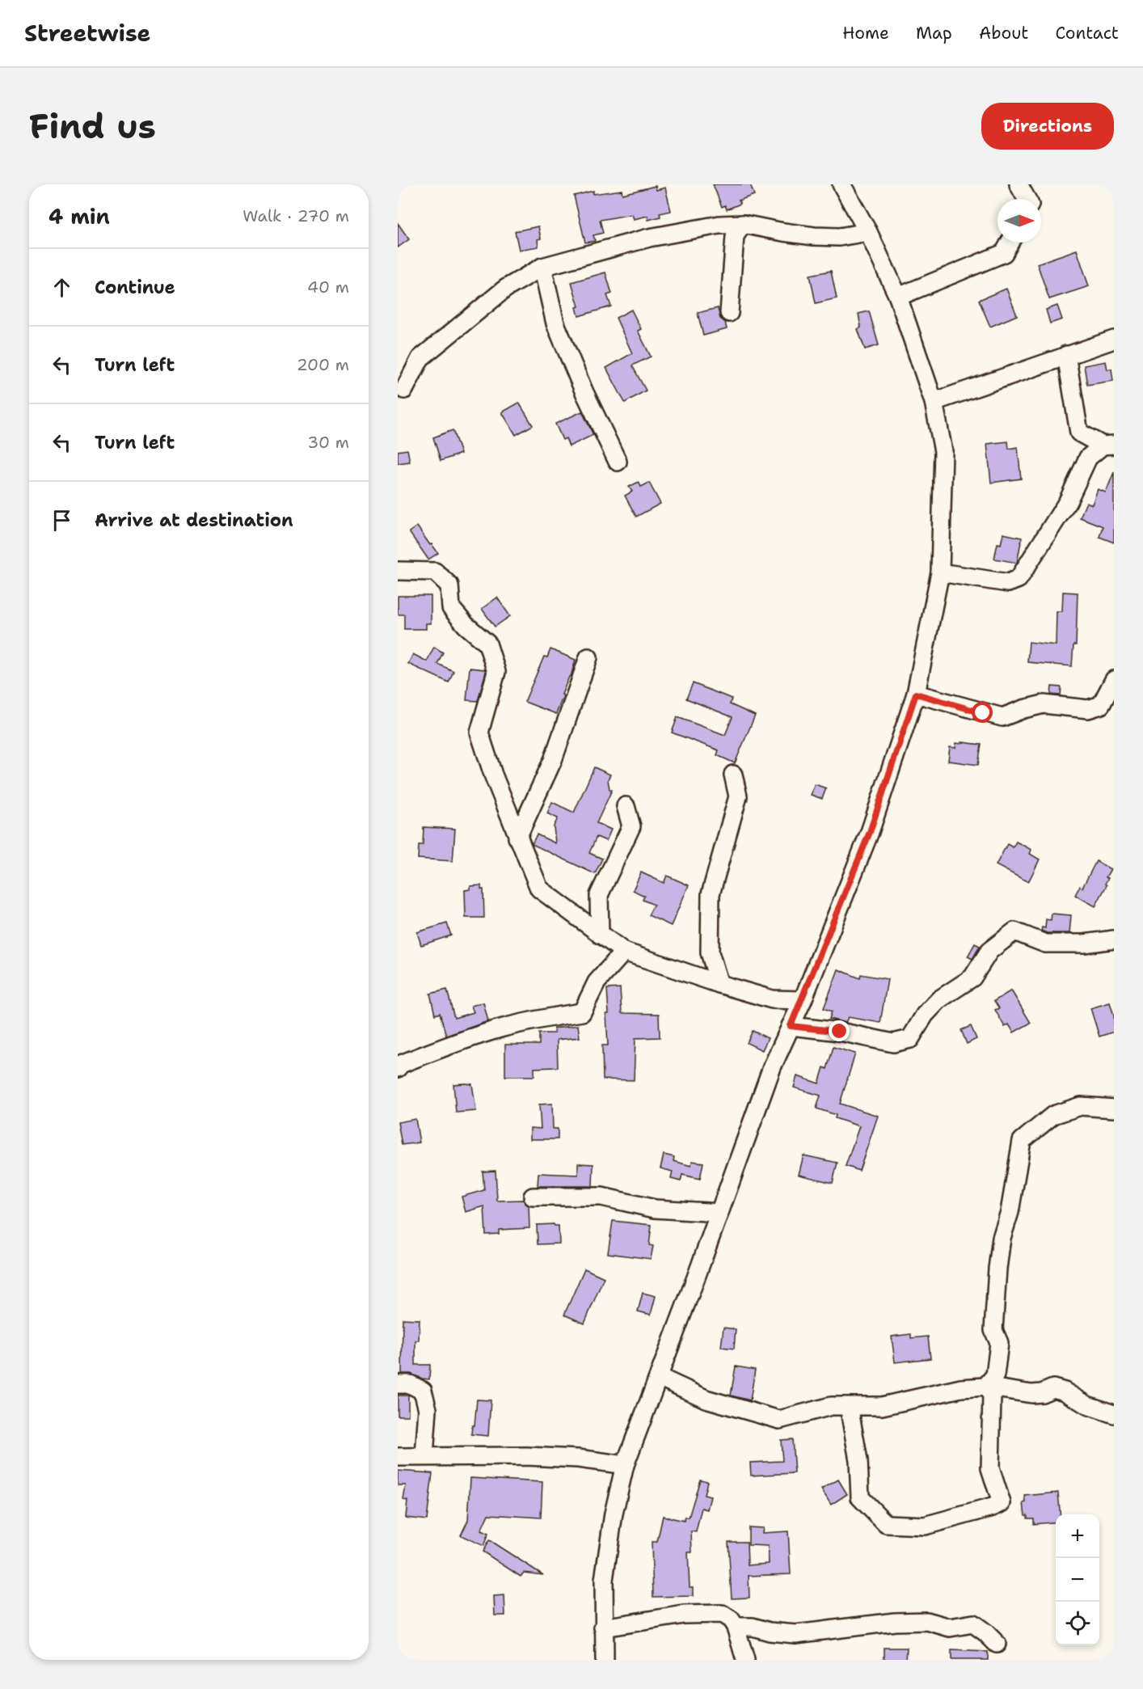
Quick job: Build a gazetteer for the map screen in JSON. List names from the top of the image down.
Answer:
{
  "north": "right",
  "page": {
    "header": "Streetwise",
    "nav": [
      "Home",
      "Map",
      "About",
      "Contact"
    ],
    "buttons": "Directions",
    "title": "Find us",
    "heading": ["4 min", "Walk · 270 m"],
    "list": [
      ["Continue", "40 m"],
      ["Turn left", "200 m"],
      ["Turn left", "30 m"],
      "Arrive at destination"
    ],
    "map_buttons": ["+", "−"]
  }
}
